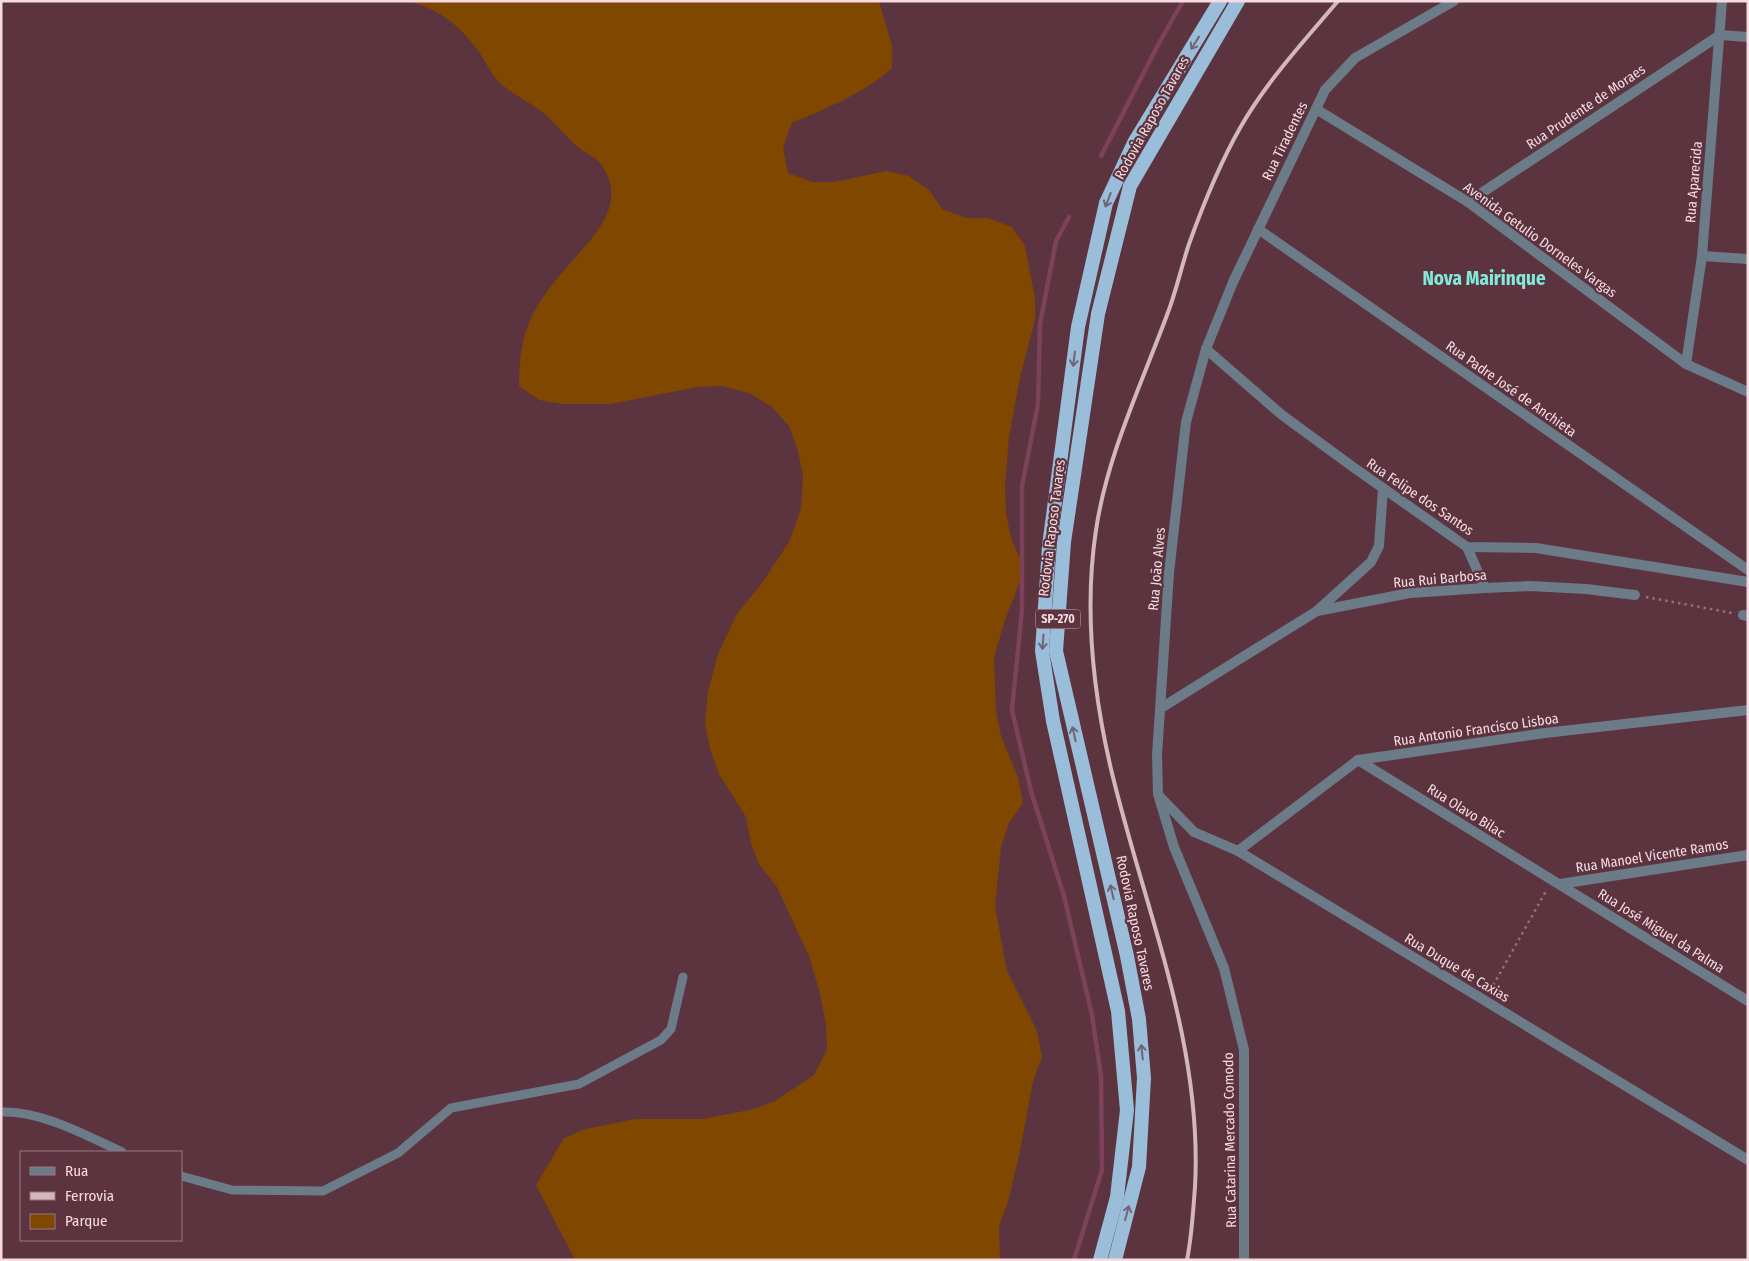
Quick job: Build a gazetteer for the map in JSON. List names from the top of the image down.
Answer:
{
  "streets": {
    "highway": ["Rodovia Raposo Tavares", "SP-270"],
    "street": [
      "Rua Prudente de Moraes",
      "Rua Tiradentes",
      "Rua Aparecida",
      "Avenida Getulio Dorneles Vargas",
      "Rua Padre José de Anchieta",
      "Rua Felipe dos Santos",
      "Rua João Alves",
      "Rua Rui Barbosa",
      "Rua Antonio Francisco Lisboa",
      "Rua Olavo Bilac",
      "Rua Manoel Vicente Ramos",
      "Rua José Miguel da Palma",
      "Rua Duque de Caxias",
      "Rua Catarina Mercado Comodo"
    ]
  },
  "crossings": [
    ["Rua Prudente de Moraes", "Rua Aparecida"],
    ["Rua Prudente de Moraes", "Avenida Getulio Dorneles Vargas"],
    ["Rua Tiradentes", "Avenida Getulio Dorneles Vargas"],
    ["Rua Tiradentes", "Rua Padre José de Anchieta"],
    ["Rua Tiradentes", "Rua Felipe dos Santos"],
    ["Rua Tiradentes", "Rua João Alves"],
    ["Rua Aparecida", "Avenida Getulio Dorneles Vargas"],
    ["Rua Felipe dos Santos", "Rua João Alves"],
    ["Rua João Alves", "Rua Rui Barbosa"],
    ["Rua João Alves", "Rua Duque de Caxias"],
    ["Rua João Alves", "Rua Catarina Mercado Comodo"],
    ["Rua Antonio Francisco Lisboa", "Rua Olavo Bilac"],
    ["Rua Antonio Francisco Lisboa", "Rua Duque de Caxias"],
    ["Rua Olavo Bilac", "Rua Manoel Vicente Ramos"],
    ["Rua Olavo Bilac", "Rua José Miguel da Palma"],
    ["Rua Manoel Vicente Ramos", "Rua José Miguel da Palma"],
    ["Rua Duque de Caxias", "Rua Catarina Mercado Comodo"]
  ],
  "districts": ["Nova Mairinque"],
  "legend": ["Rua", "Ferrovia", "Parque"]
}
